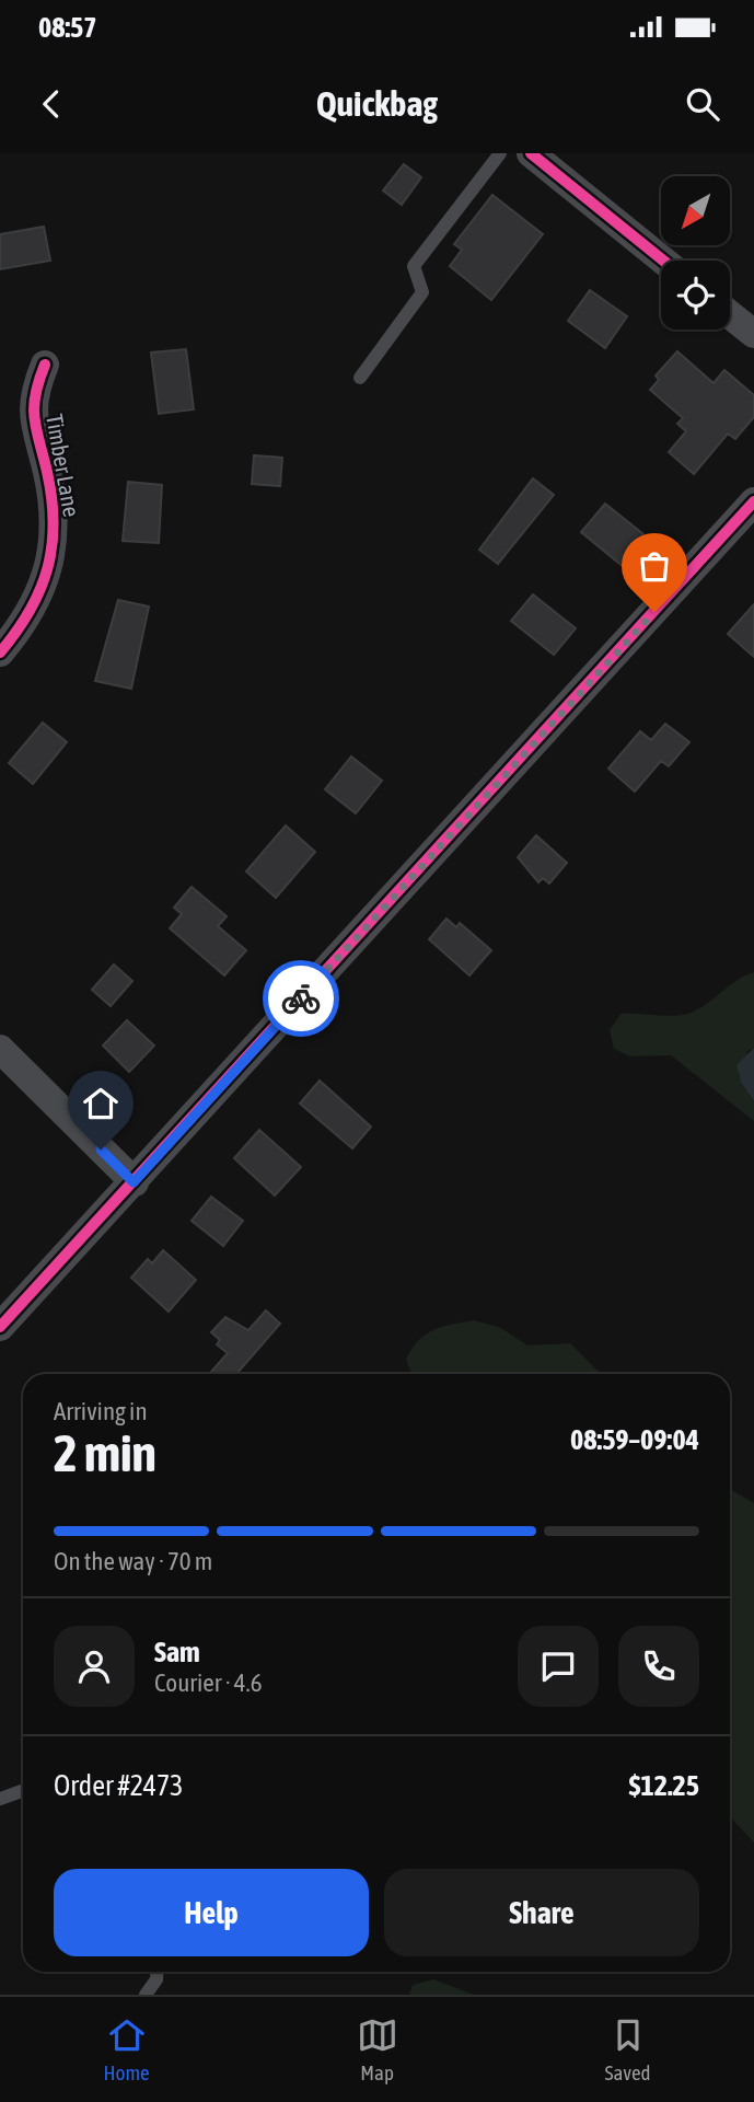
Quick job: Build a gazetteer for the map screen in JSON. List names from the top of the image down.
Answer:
{
  "streets": {
    "street": ["Timber Lane"]
  },
  "north": "bottom left",
  "page": {
    "status": "08:57",
    "header": "Quickbag",
    "heading": ["2 min", "Arriving in", "08:59–09:04"],
    "panel": [
      "Sam",
      "Courier · 4.6",
      "Order #2473",
      "$12.25"
    ],
    "bar": "On the way · 70 m",
    "buttons": ["Help", "Share"],
    "tabs": ["Home", "Map", "Saved"]
  }
}
